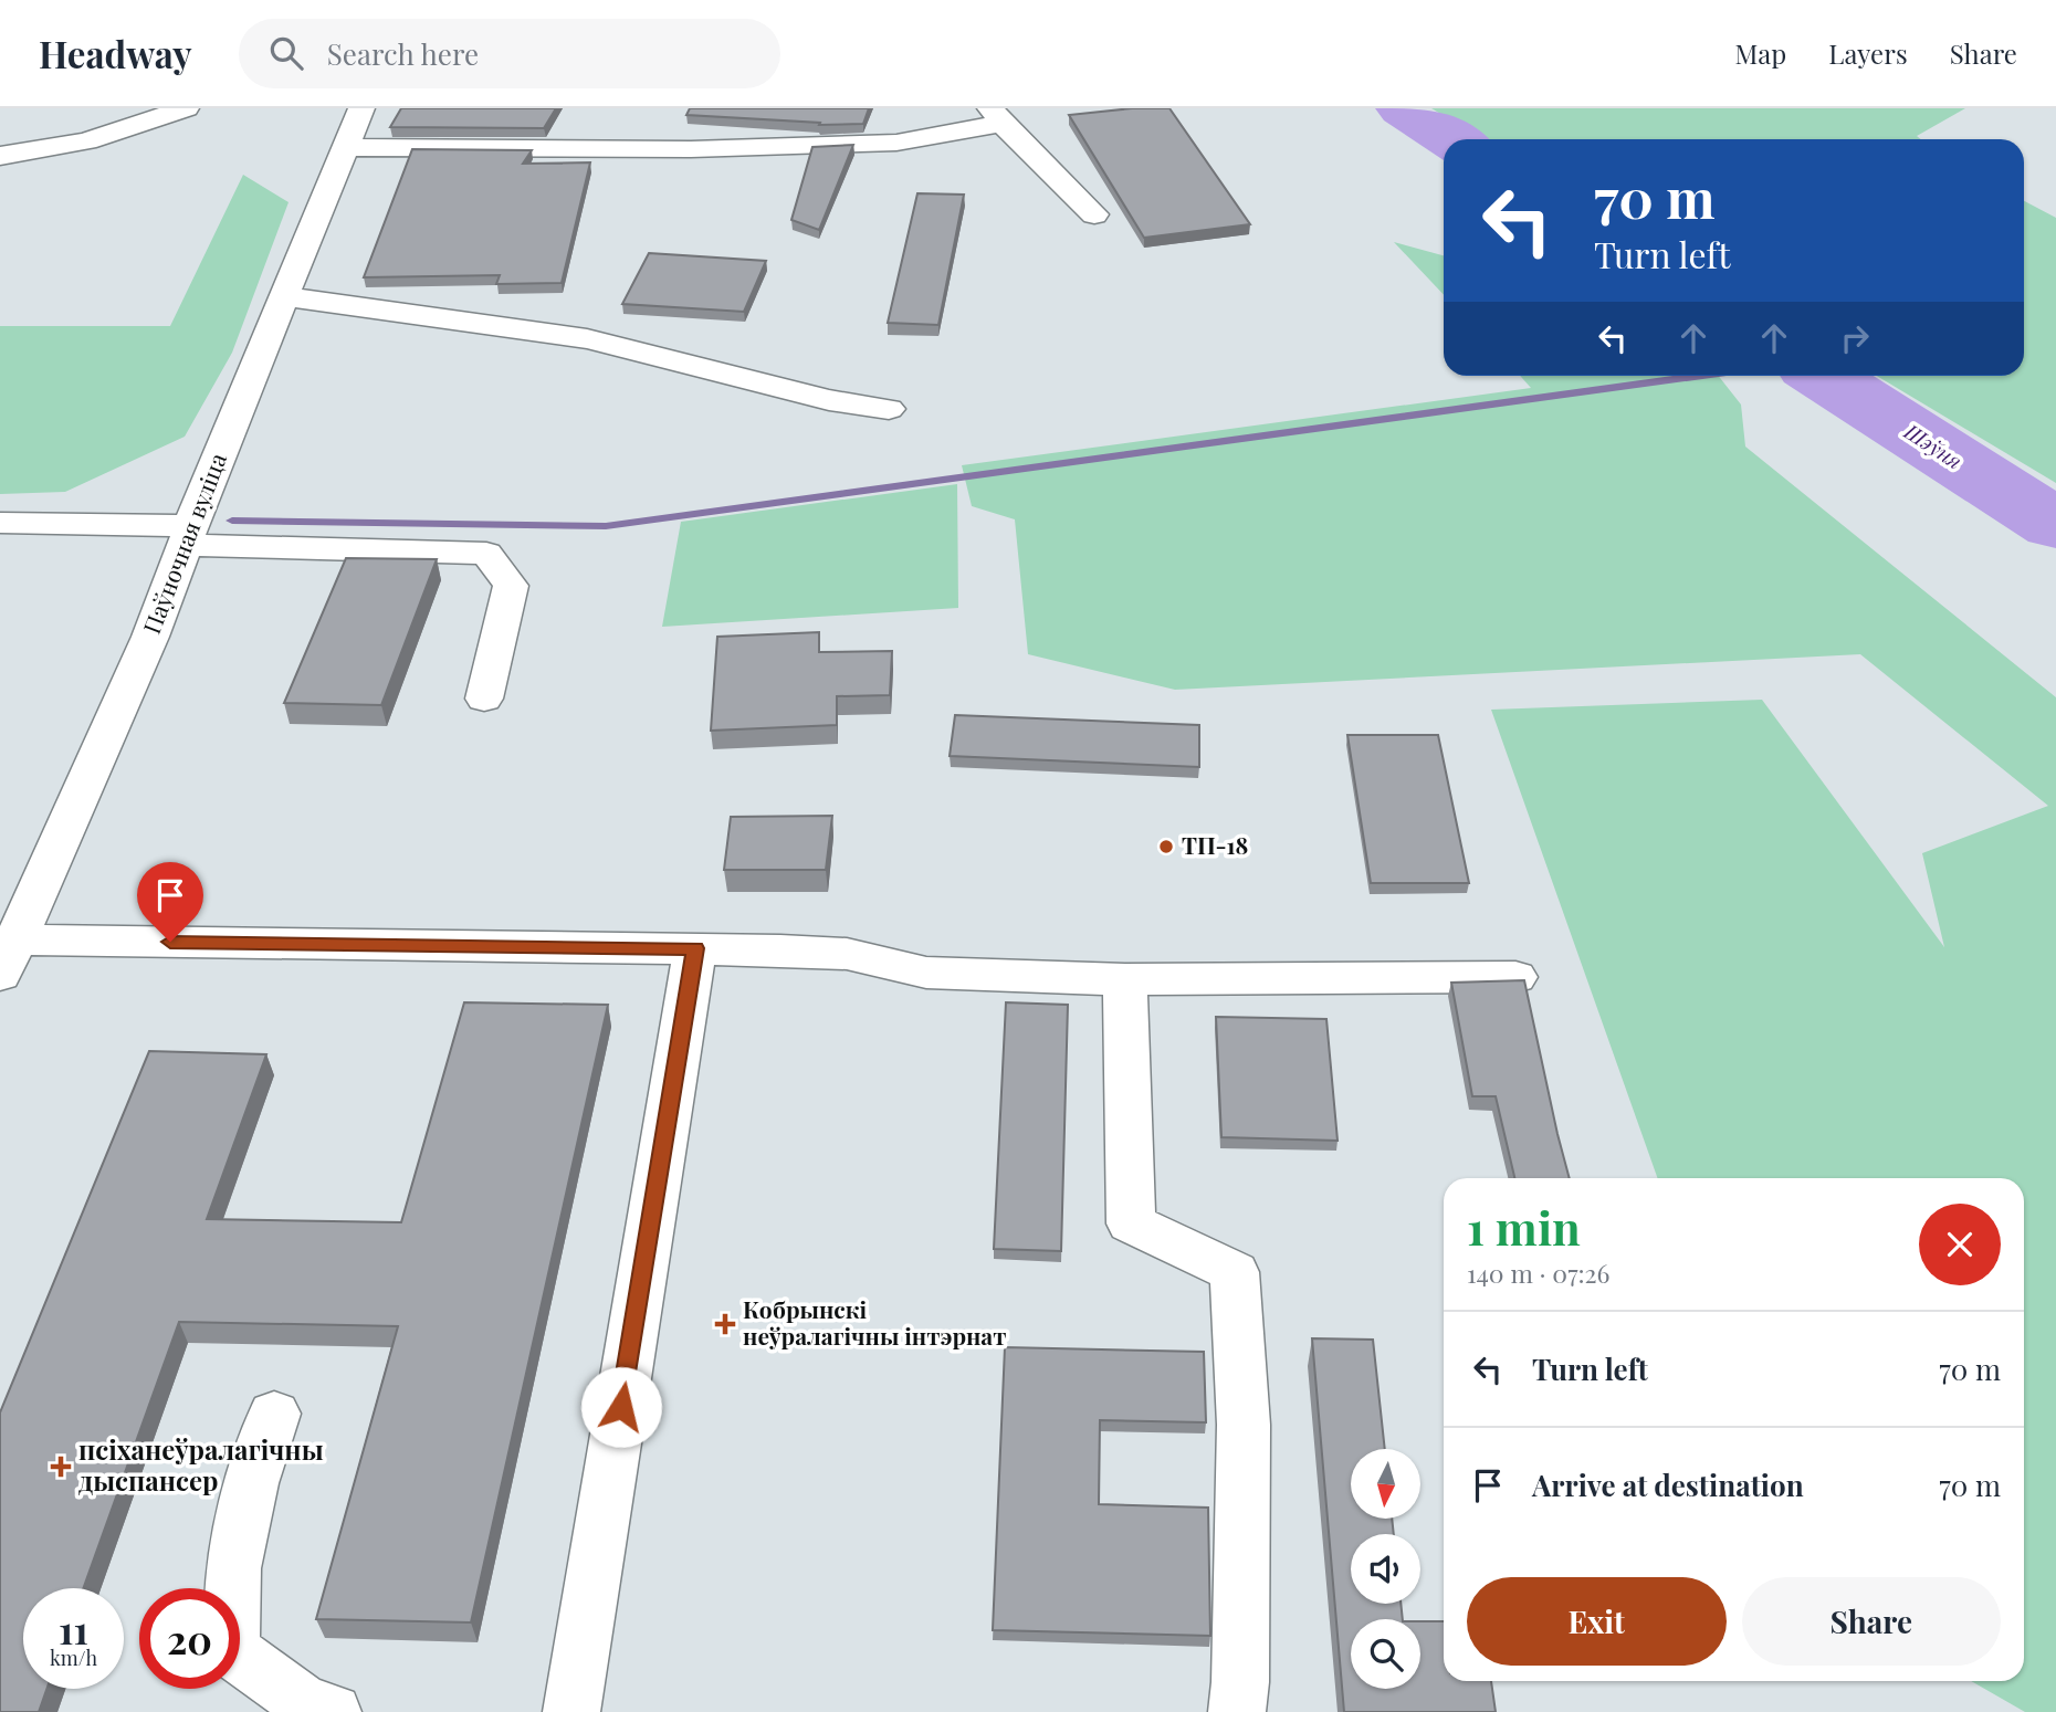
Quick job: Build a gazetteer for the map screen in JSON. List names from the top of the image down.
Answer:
{
  "streets": {
    "street": ["Паўночная вуліца"]
  },
  "water": ["Шэўня"],
  "places": {
    "other": ["ТП-18"],
    "health": ["Кобрынскі неўралагічны інтэрнат", "псіханеўралагічны дыспансер"]
  },
  "north": "bottom",
  "page": {
    "header": "Headway",
    "search": "Search here",
    "nav": ["Map", "Layers", "Share"],
    "turn": ["70 m", "Turn left"],
    "heading": ["1 min", "140 m · 07:26"],
    "list": [
      {
        "name": "Turn left",
        "value": "70 m"
      },
      {
        "name": "Arrive at destination",
        "value": "70 m"
      }
    ],
    "buttons": ["Exit", "Share"],
    "speed": "11 km/h",
    "limit": "20"
  }
}
